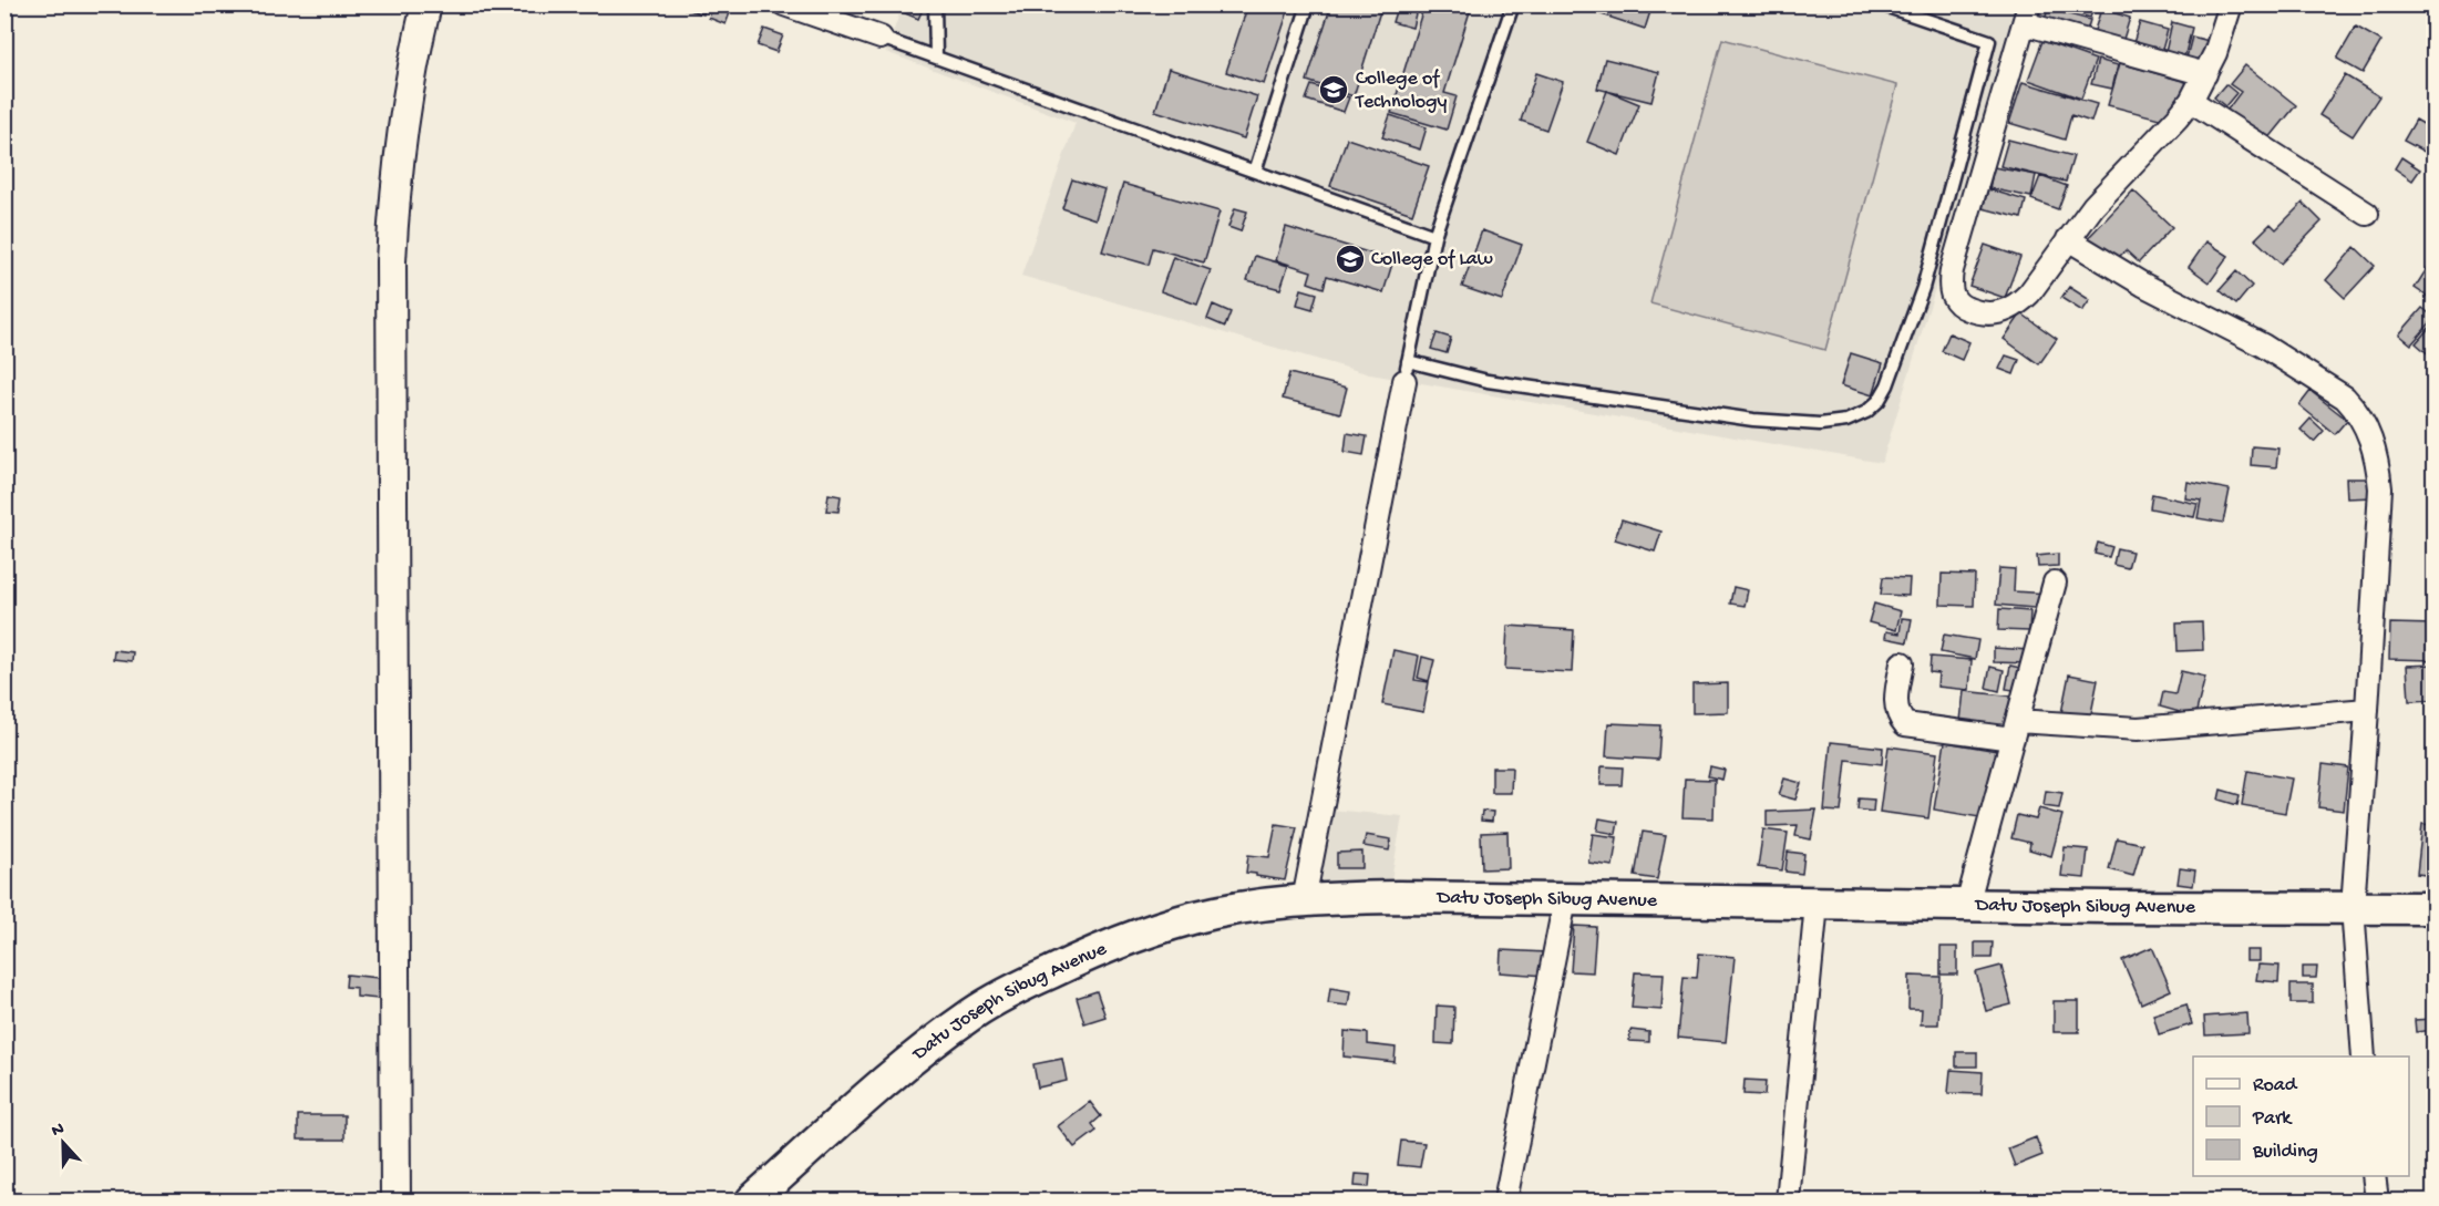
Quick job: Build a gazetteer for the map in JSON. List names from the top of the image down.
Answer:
{
  "streets": {
    "main road": ["Datu Joseph Sibug Avenue"]
  },
  "places": {
    "school or university": ["College of Technology", "College of Law"]
  },
  "legend": ["Road", "Park", "Building"],
  "north": "top"
}
